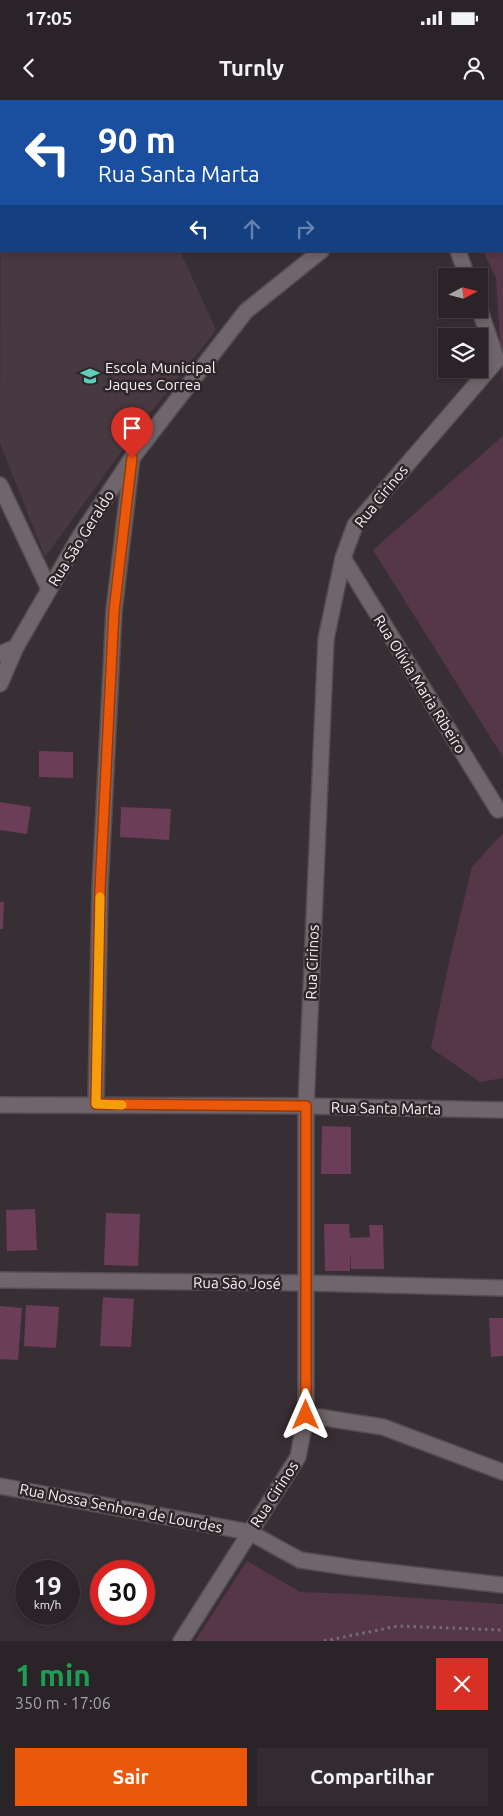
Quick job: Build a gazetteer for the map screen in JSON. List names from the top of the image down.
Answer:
{
  "streets": {
    "street": [
      "Rua Cirinos",
      "Rua São Geraldo",
      "Rua Olívia Maria Ribeiro",
      "Rua Santa Marta",
      "Rua São José",
      "Rua Nossa Senhora de Lourdes"
    ]
  },
  "crossings": [
    ["Rua Cirinos", "Rua Olívia Maria Ribeiro"],
    ["Rua Cirinos", "Rua Santa Marta"],
    ["Rua Cirinos", "Rua São José"],
    ["Rua Cirinos", "Rua Nossa Senhora de Lourdes"]
  ],
  "places": {
    "school or university": ["Escola Municipal Jaques Correa"]
  },
  "north": "right",
  "page": {
    "status": "17:05",
    "header": "Turnly",
    "turn": ["90 m", "Rua Santa Marta"],
    "speed": "19 km/h",
    "limit": "30",
    "heading": ["1 min", "350 m · 17:06"],
    "buttons": ["Sair", "Compartilhar"]
  }
}
